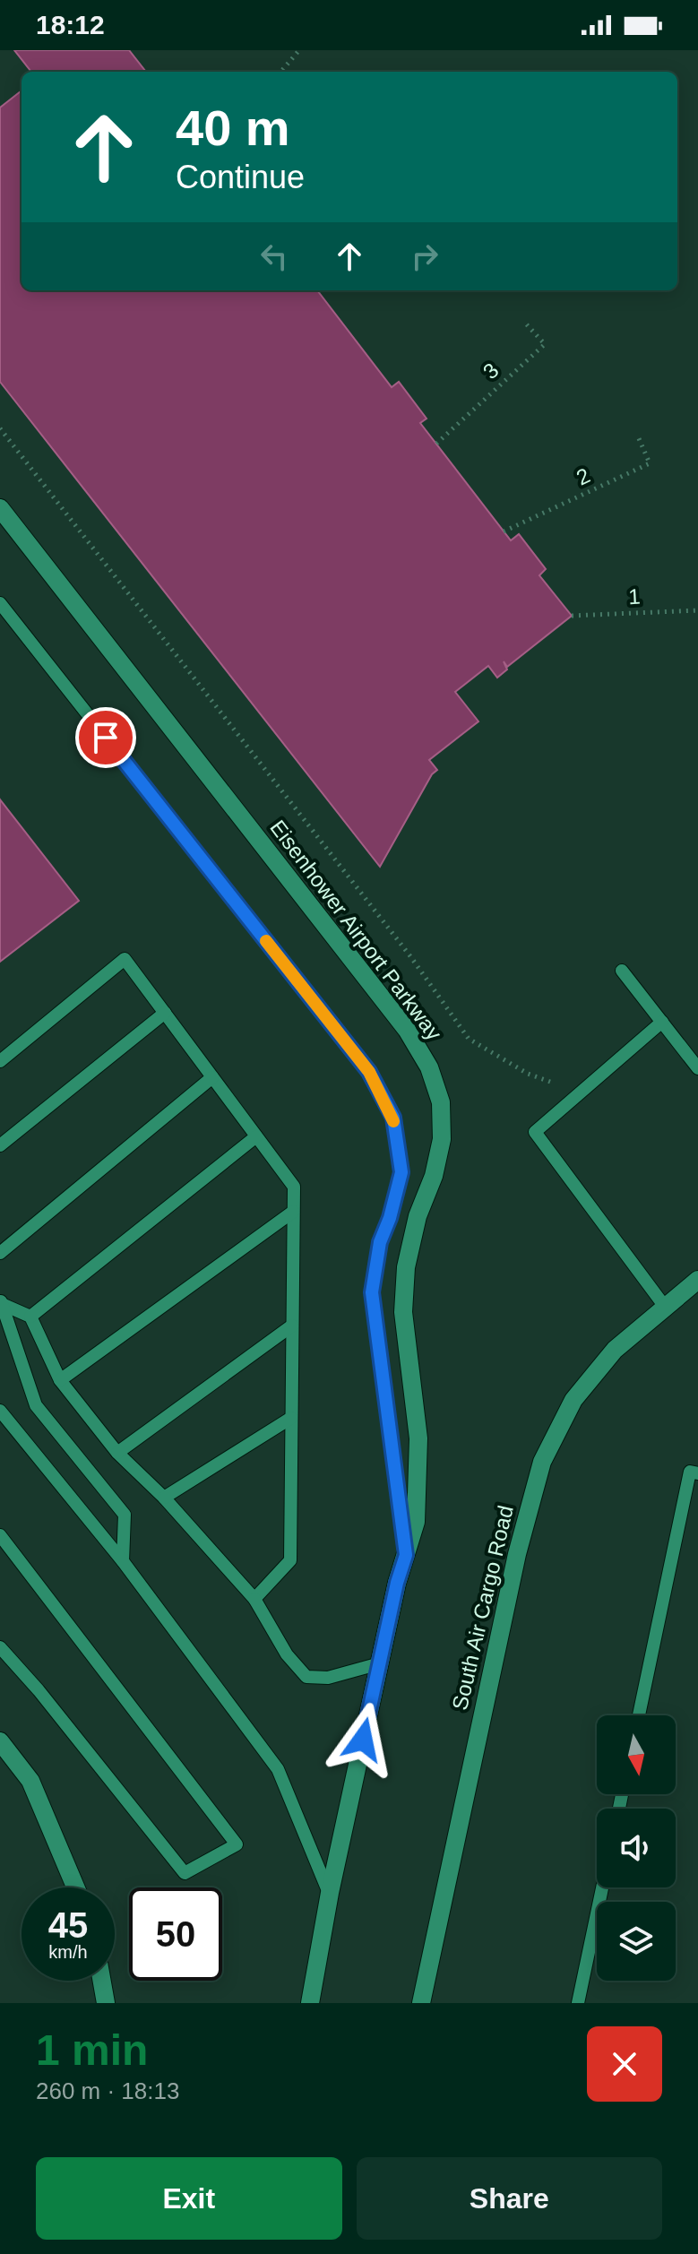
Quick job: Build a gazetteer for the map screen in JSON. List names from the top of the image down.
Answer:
{
  "streets": {
    "main road": ["Eisenhower Airport Parkway", "South Air Cargo Road"],
    "path": ["3", "2", "1"]
  },
  "north": "bottom",
  "page": {
    "status": "18:12",
    "turn": ["40 m", "Continue"],
    "speed": "45 km/h",
    "limit": "50",
    "heading": ["1 min", "260 m · 18:13"],
    "buttons": ["Exit", "Share"]
  }
}
